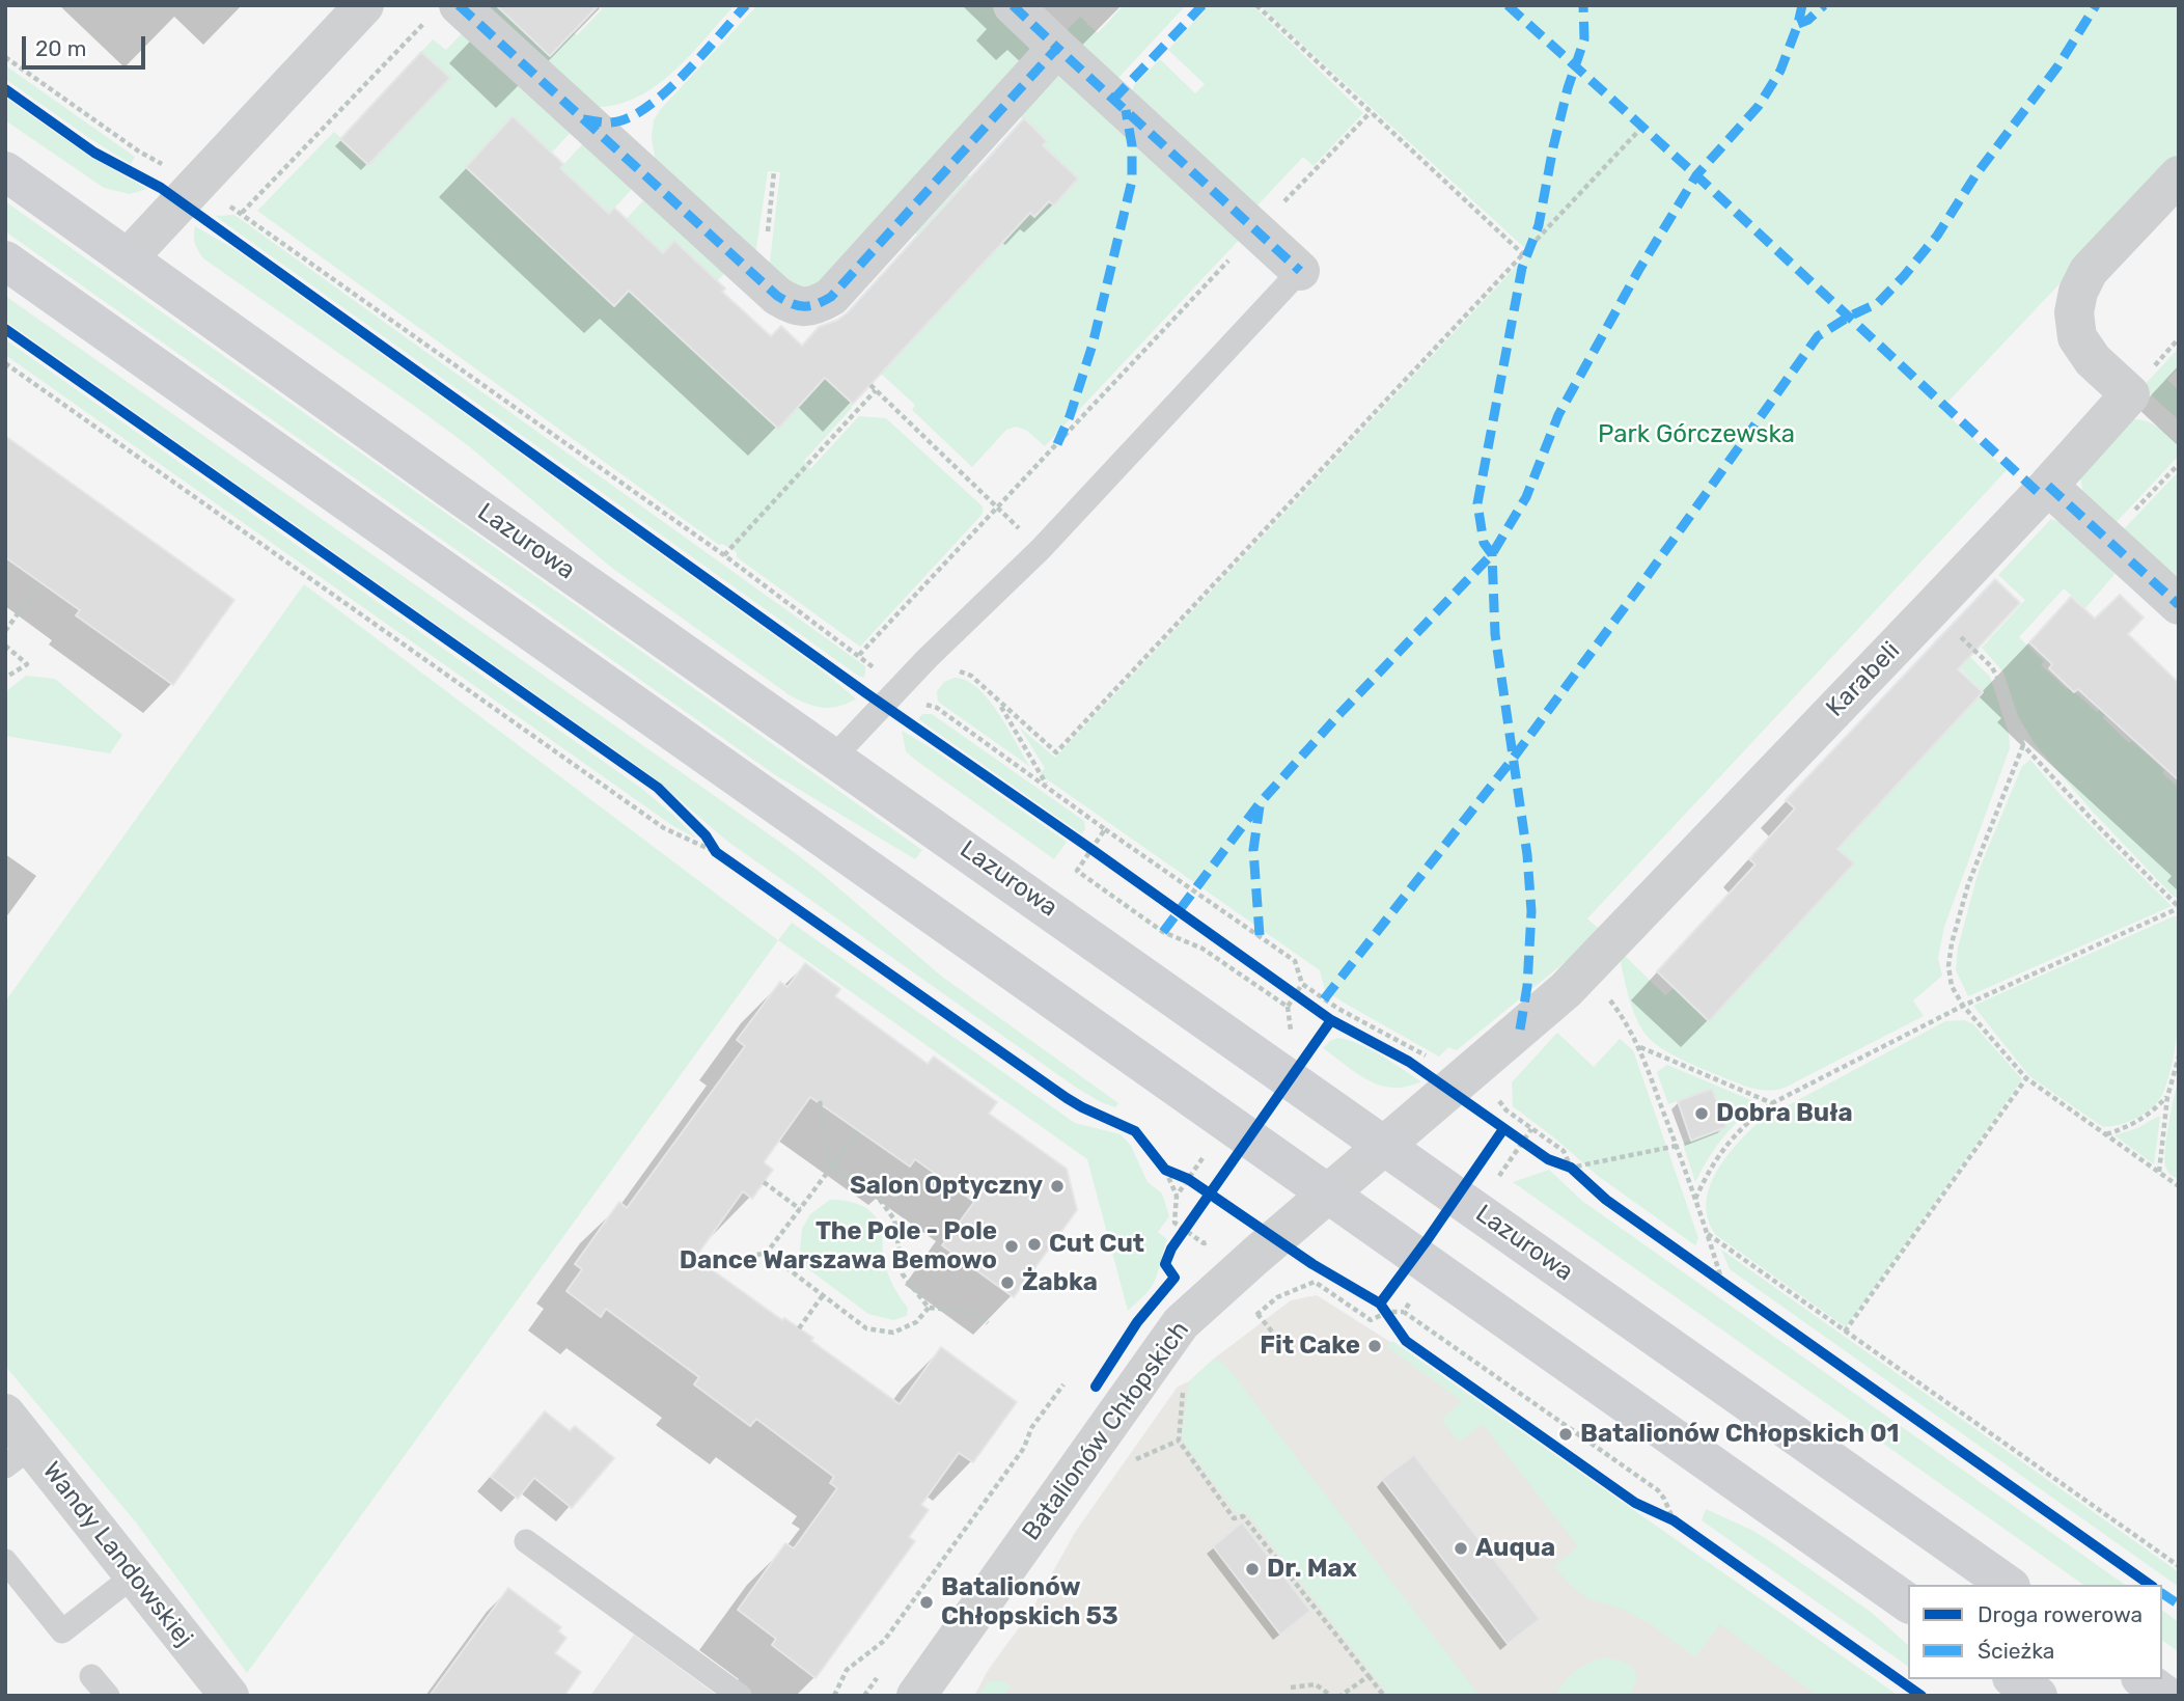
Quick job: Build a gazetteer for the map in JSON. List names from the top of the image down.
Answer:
{
  "streets": {
    "main road": ["Lazurowa"],
    "street": ["Karabeli", "Batalionów Chłopskich", "Wandy Landowskiej"]
  },
  "crossings": [
    ["Lazurowa", "Karabeli"],
    ["Lazurowa", "Batalionów Chłopskich"],
    ["Karabeli", "Batalionów Chłopskich"]
  ],
  "parks": ["Park Górczewska"],
  "places": [
    "Dobra Buła",
    "Salon Optyczny",
    "Cut Cut",
    "The Pole - Pole Dance Warszawa Bemowo",
    "Żabka",
    "Fit Cake",
    "Batalionów Chłopskich 01",
    "Auqua",
    "Dr. Max",
    "Batalionów Chłopskich 53"
  ],
  "legend": ["Droga rowerowa", "Ścieżka"],
  "scale_bar": "20 m"
}
